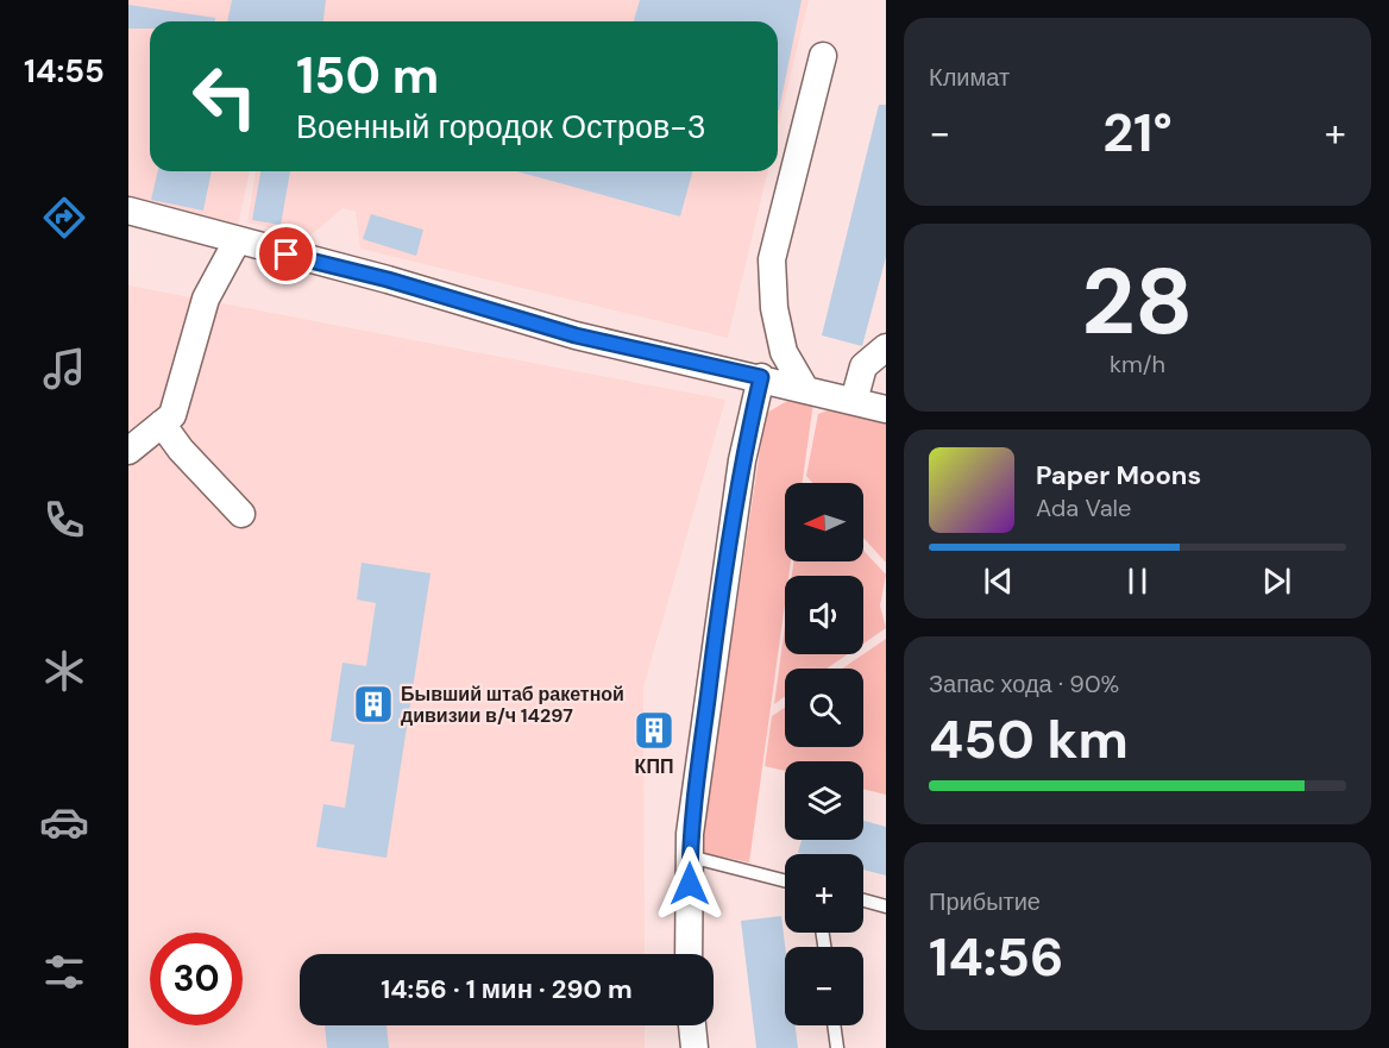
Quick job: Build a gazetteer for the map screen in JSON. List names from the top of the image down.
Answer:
{
  "places": {
    "building": ["Бывший штаб ракетной дивизии в/ч 14297", "КПП"]
  },
  "north": "left",
  "page": {
    "tabs": "14:55",
    "tile": [
      "Климат",
      ["28", "km/h"],
      ["Запас хода · 90%", "450 km"],
      ["Прибытие", "14:56"]
    ],
    "turn": ["150 m", "Военный городок Остров-3"],
    "heat": ["−", "21°", "+"],
    "song": ["Paper Moons", "Ada Vale"],
    "map_buttons": ["+", "−"],
    "limit": "30",
    "trip": "14:56 · 1 мин · 290 m"
  }
}
